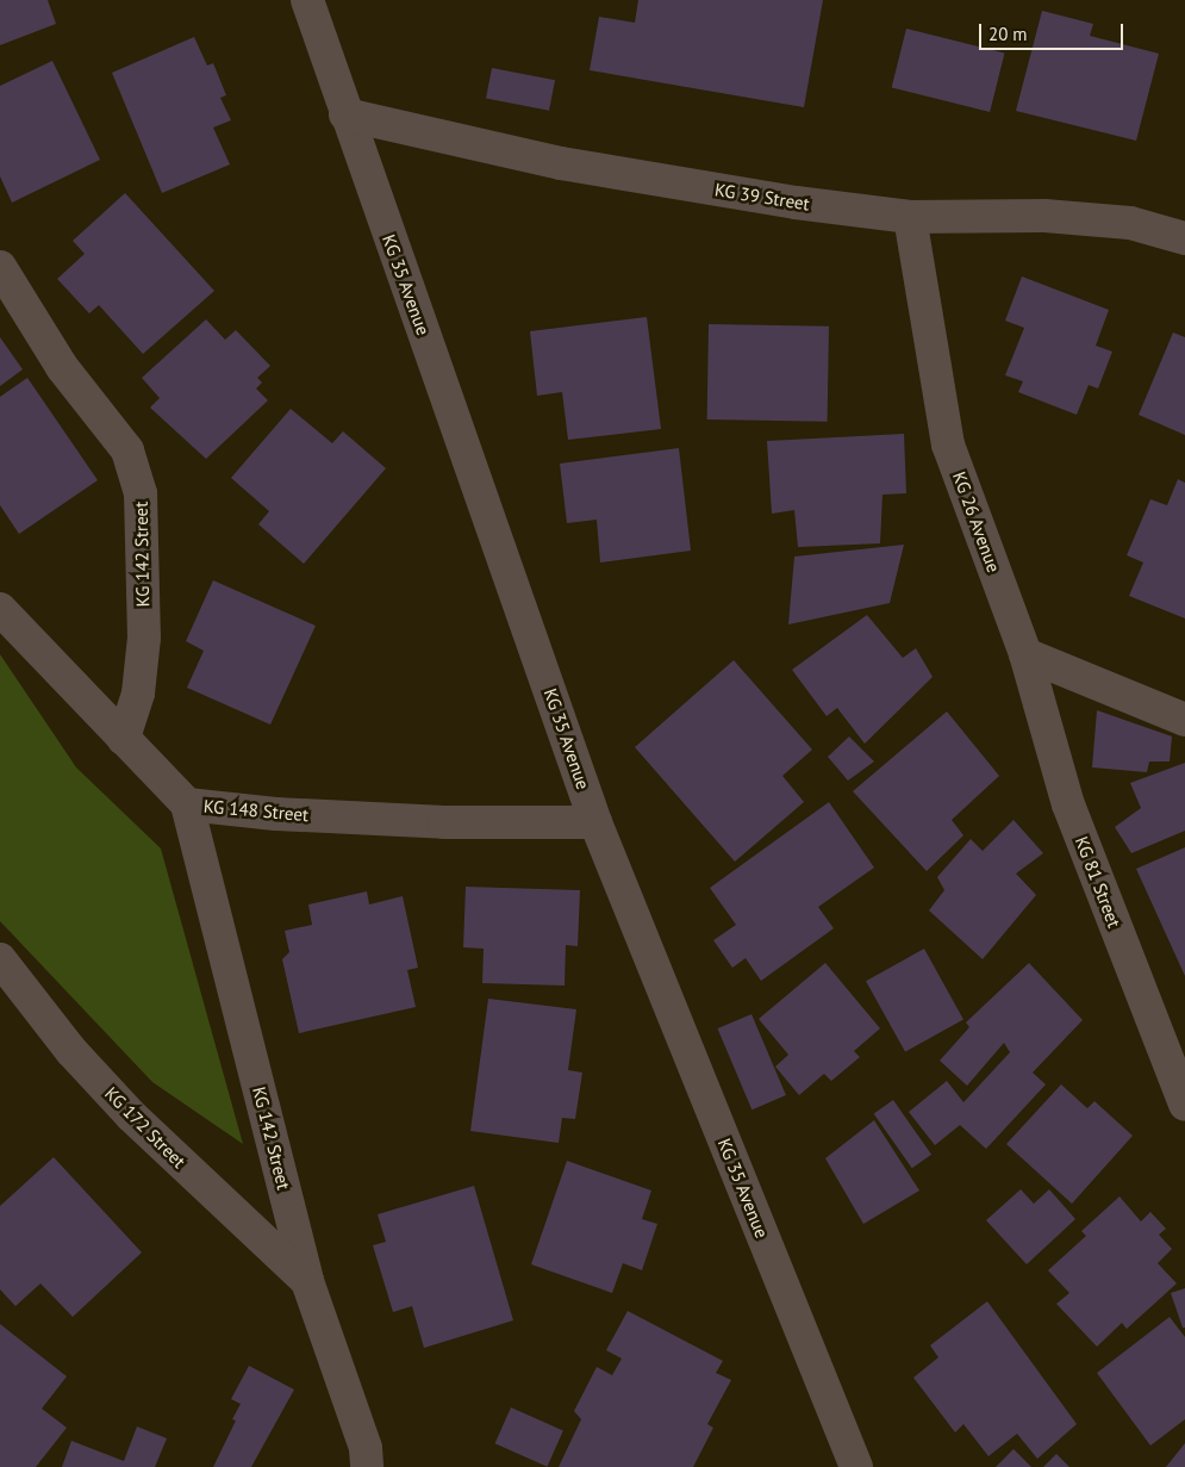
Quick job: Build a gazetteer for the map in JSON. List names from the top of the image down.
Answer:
{
  "streets": {
    "street": [
      "KG 39 Street",
      "KG 35 Avenue",
      "KG 26 Avenue",
      "KG 142 Street",
      "KG 148 Street",
      "KG 81 Street",
      "KG 172 Street"
    ]
  },
  "crossings": [
    ["KG 39 Street", "KG 35 Avenue"],
    ["KG 39 Street", "KG 26 Avenue"],
    ["KG 35 Avenue", "KG 148 Street"],
    ["KG 26 Avenue", "KG 81 Street"],
    ["KG 142 Street", "KG 148 Street"],
    ["KG 142 Street", "KG 172 Street"]
  ],
  "scale_bar": "20 m"
}
